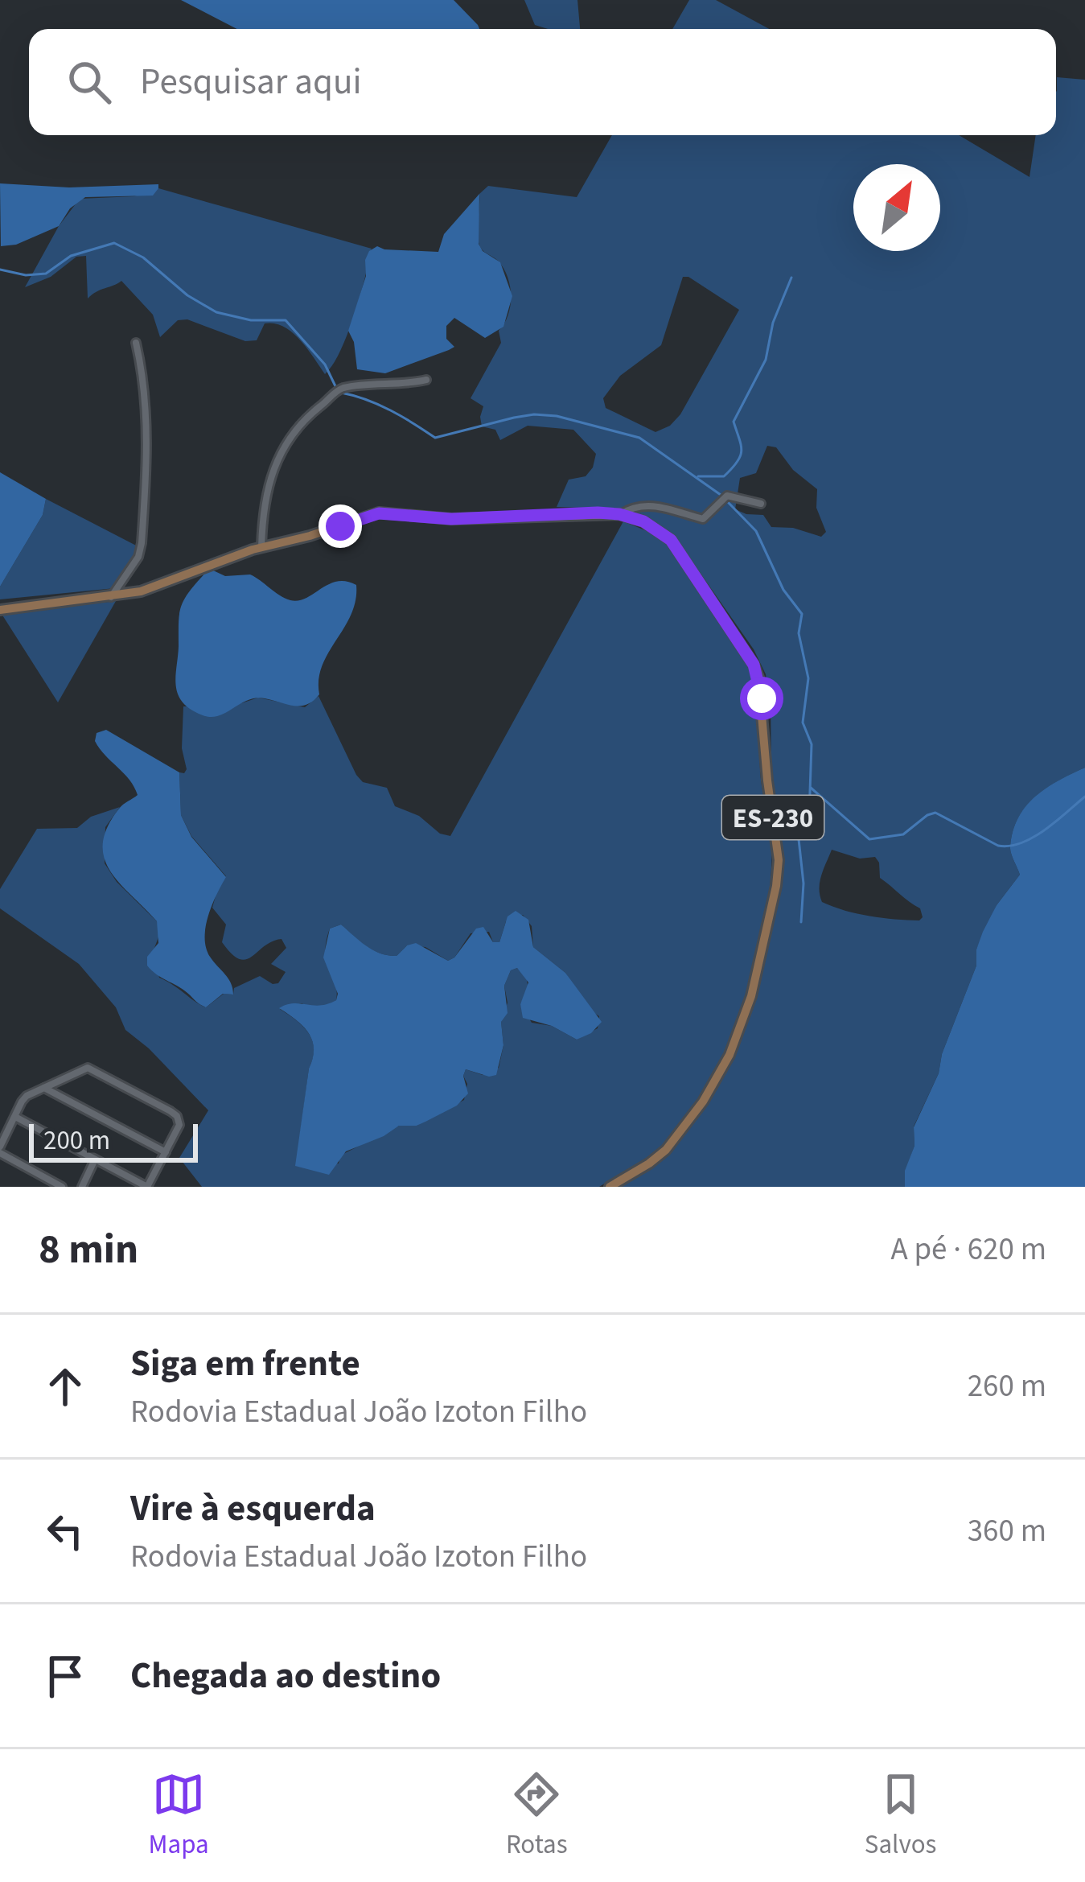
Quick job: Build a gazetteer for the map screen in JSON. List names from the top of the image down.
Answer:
{
  "streets": {
    "main road": ["ES-230"]
  },
  "scale_bar": "200 m",
  "north": "top right",
  "page": {
    "search": "Pesquisar aqui",
    "scale": "200 m",
    "heading": ["8 min", "A pé · 620 m"],
    "list": [
      ["Siga em frente", "Rodovia Estadual João Izoton Filho", "260 m"],
      ["Vire à esquerda", "Rodovia Estadual João Izoton Filho", "360 m"],
      "Chegada ao destino"
    ],
    "nav": ["Mapa", "Rotas", "Salvos"]
  }
}
